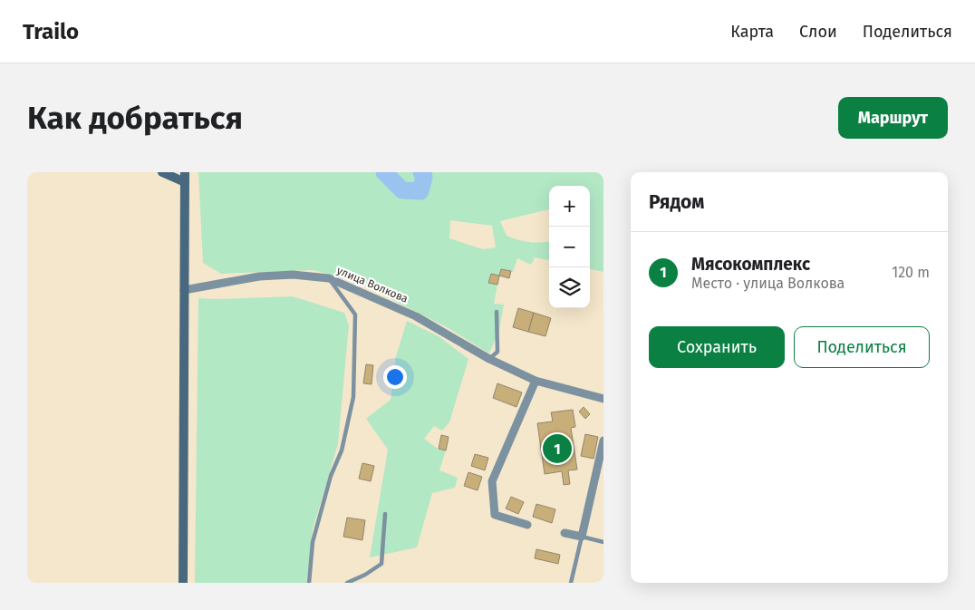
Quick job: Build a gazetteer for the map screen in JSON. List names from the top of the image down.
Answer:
{
  "streets": {
    "street": ["улица Волкова"]
  },
  "page": {
    "header": "Trailo",
    "nav": ["Карта", "Слои", "Поделиться"],
    "buttons": [
      "Маршрут",
      ["Сохранить", "Поделиться"]
    ],
    "title": "Как добраться",
    "heading": "Рядом",
    "map_buttons": ["+", "−"],
    "list": [
      {
        "mark": "1",
        "name": "Мясокомплекс",
        "note": "Место · улица Волкова",
        "value": "120 m"
      }
    ],
    "pins": "1"
  }
}
